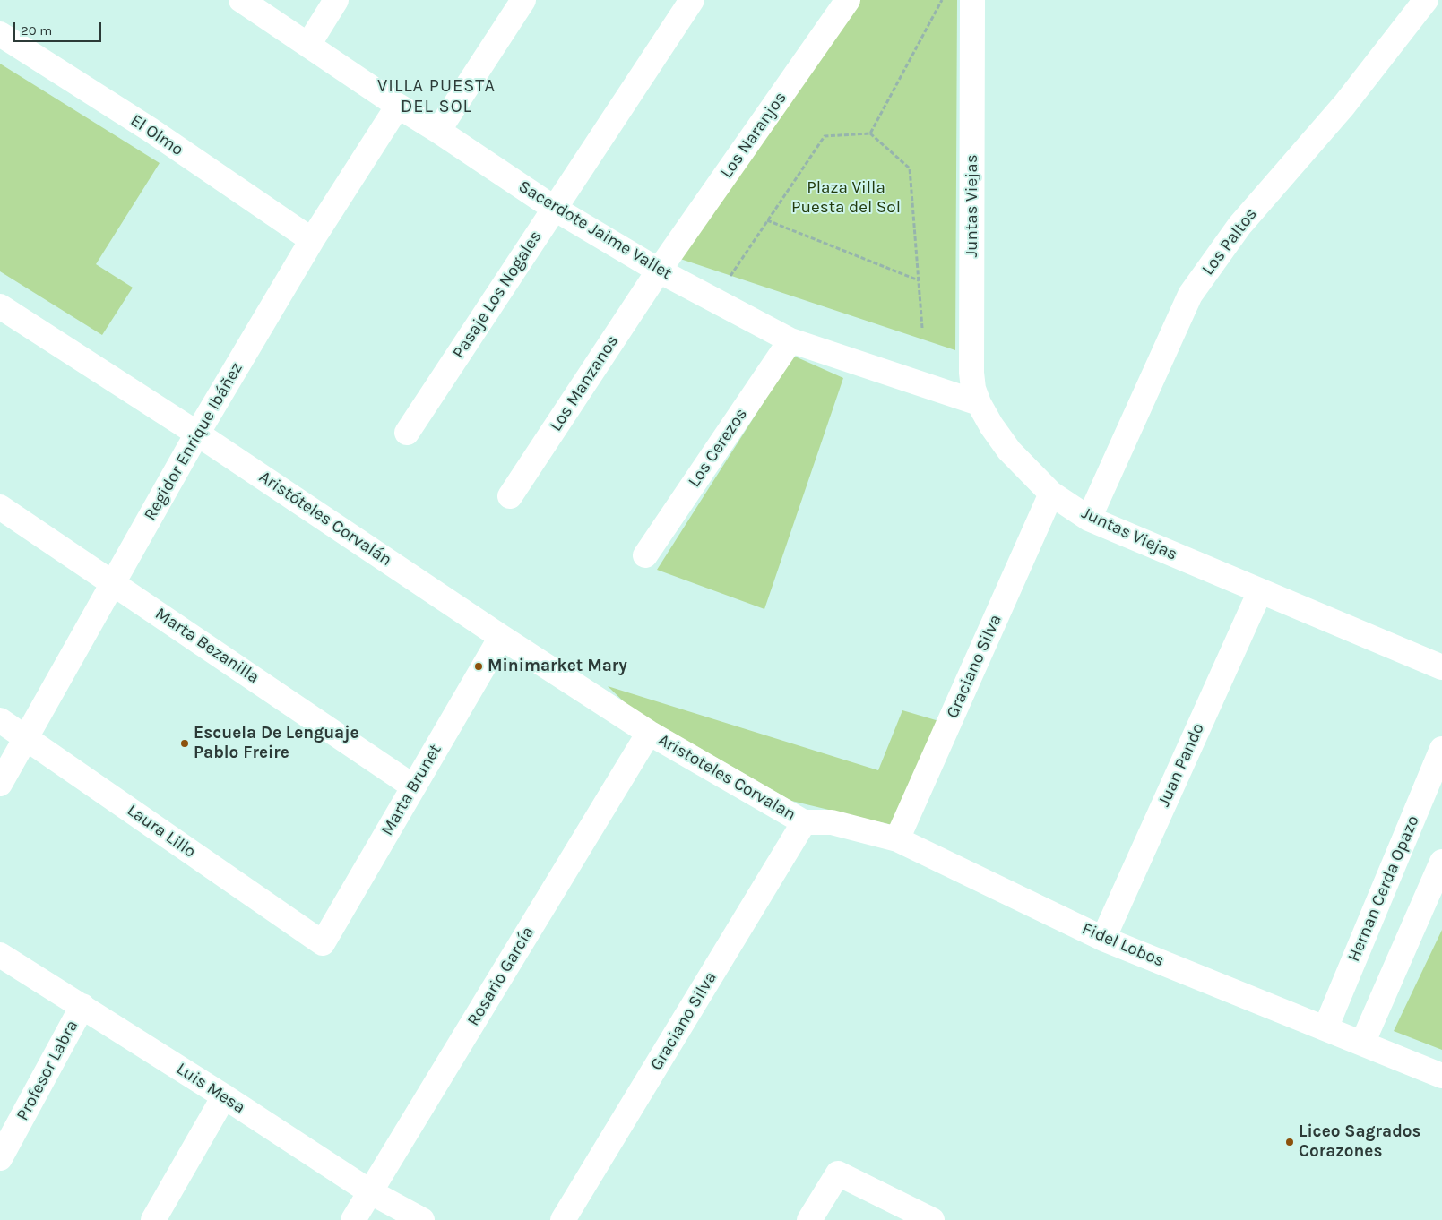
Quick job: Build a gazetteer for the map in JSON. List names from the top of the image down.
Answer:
{
  "streets": {
    "street": [
      "El Olmo",
      "Los Naranjos",
      "Juntas Viejas",
      "Sacerdote Jaime Vallet",
      "Los Paltos",
      "Pasaje Los Nogales",
      "Los Manzanos",
      "Regidor Enrique Ibáñez",
      "Los Cerezos",
      "Aristóteles Corvalán",
      "Marta Bezanilla",
      "Graciano Silva",
      "Juan Pando",
      "Aristoteles Corvalan",
      "Marta Brunet",
      "Laura Lillo",
      "Hernan Cerda Opazo",
      "Fidel Lobos",
      "Rosario García",
      "Profesor Labra",
      "Luis Mesa"
    ]
  },
  "crossings": [
    ["El Olmo", "Regidor Enrique Ibáñez"],
    ["Los Naranjos", "Sacerdote Jaime Vallet"],
    ["Los Naranjos", "Los Manzanos"],
    ["Juntas Viejas", "Sacerdote Jaime Vallet"],
    ["Juntas Viejas", "Los Paltos"],
    ["Juntas Viejas", "Graciano Silva"],
    ["Juntas Viejas", "Juan Pando"],
    ["Sacerdote Jaime Vallet", "Pasaje Los Nogales"],
    ["Sacerdote Jaime Vallet", "Los Manzanos"],
    ["Sacerdote Jaime Vallet", "Regidor Enrique Ibáñez"],
    ["Sacerdote Jaime Vallet", "Los Cerezos"],
    ["Regidor Enrique Ibáñez", "Aristóteles Corvalán"],
    ["Regidor Enrique Ibáñez", "Marta Bezanilla"],
    ["Regidor Enrique Ibáñez", "Laura Lillo"],
    ["Aristóteles Corvalán", "Aristoteles Corvalan"],
    ["Aristóteles Corvalán", "Marta Brunet"],
    ["Aristóteles Corvalán", "Rosario García"],
    ["Marta Bezanilla", "Marta Brunet"],
    ["Graciano Silva", "Aristoteles Corvalan"],
    ["Graciano Silva", "Fidel Lobos"],
    ["Juan Pando", "Fidel Lobos"],
    ["Aristoteles Corvalan", "Fidel Lobos"],
    ["Aristoteles Corvalan", "Rosario García"],
    ["Marta Brunet", "Laura Lillo"],
    ["Hernan Cerda Opazo", "Fidel Lobos"],
    ["Rosario García", "Luis Mesa"],
    ["Profesor Labra", "Luis Mesa"]
  ],
  "districts": ["VILLA PUESTA DEL SOL"],
  "parks": ["Plaza Villa Puesta del Sol"],
  "places": ["Minimarket Mary", "Escuela De Lenguaje Pablo Freire", "Liceo Sagrados Corazones"],
  "scale_bar": "20 m"
}
